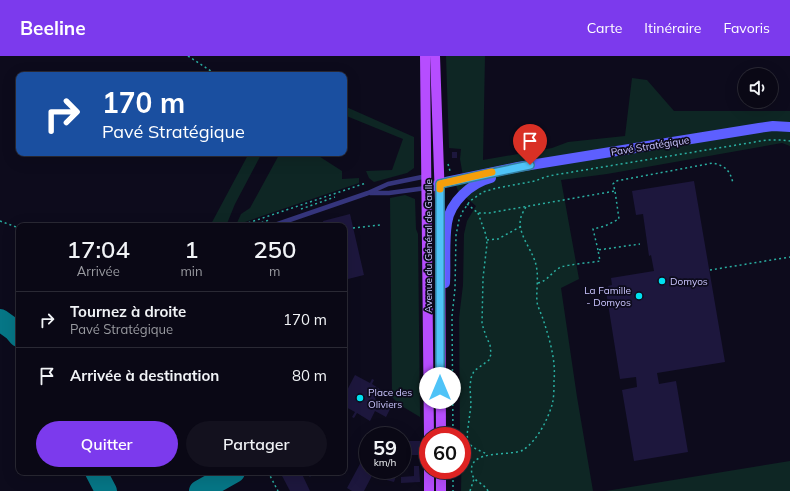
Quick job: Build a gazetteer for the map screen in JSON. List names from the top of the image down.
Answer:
{
  "streets": {
    "main road": ["Pavé Stratégique", "Avenue du Général de Gaulle"]
  },
  "crossings": [
    ["Pavé Stratégique", "Avenue du Général de Gaulle"]
  ],
  "places": ["Domyos", "La Famille - Domyos", "Place des Oliviers"],
  "page": {
    "header": "Beeline",
    "nav": ["Carte", "Itinéraire", "Favoris"],
    "turn": ["170 m", "Pavé Stratégique"],
    "eta": [
      "17:04",
      "Arrivée",
      "1",
      "min",
      "250",
      "m"
    ],
    "list": [
      {
        "name": "Tournez à droite",
        "note": "Pavé Stratégique",
        "value": "170 m"
      },
      {
        "name": "Arrivée à destination",
        "value": "80 m"
      }
    ],
    "buttons": ["Quitter", "Partager"],
    "speed": "59 km/h",
    "limit": "60"
  }
}
